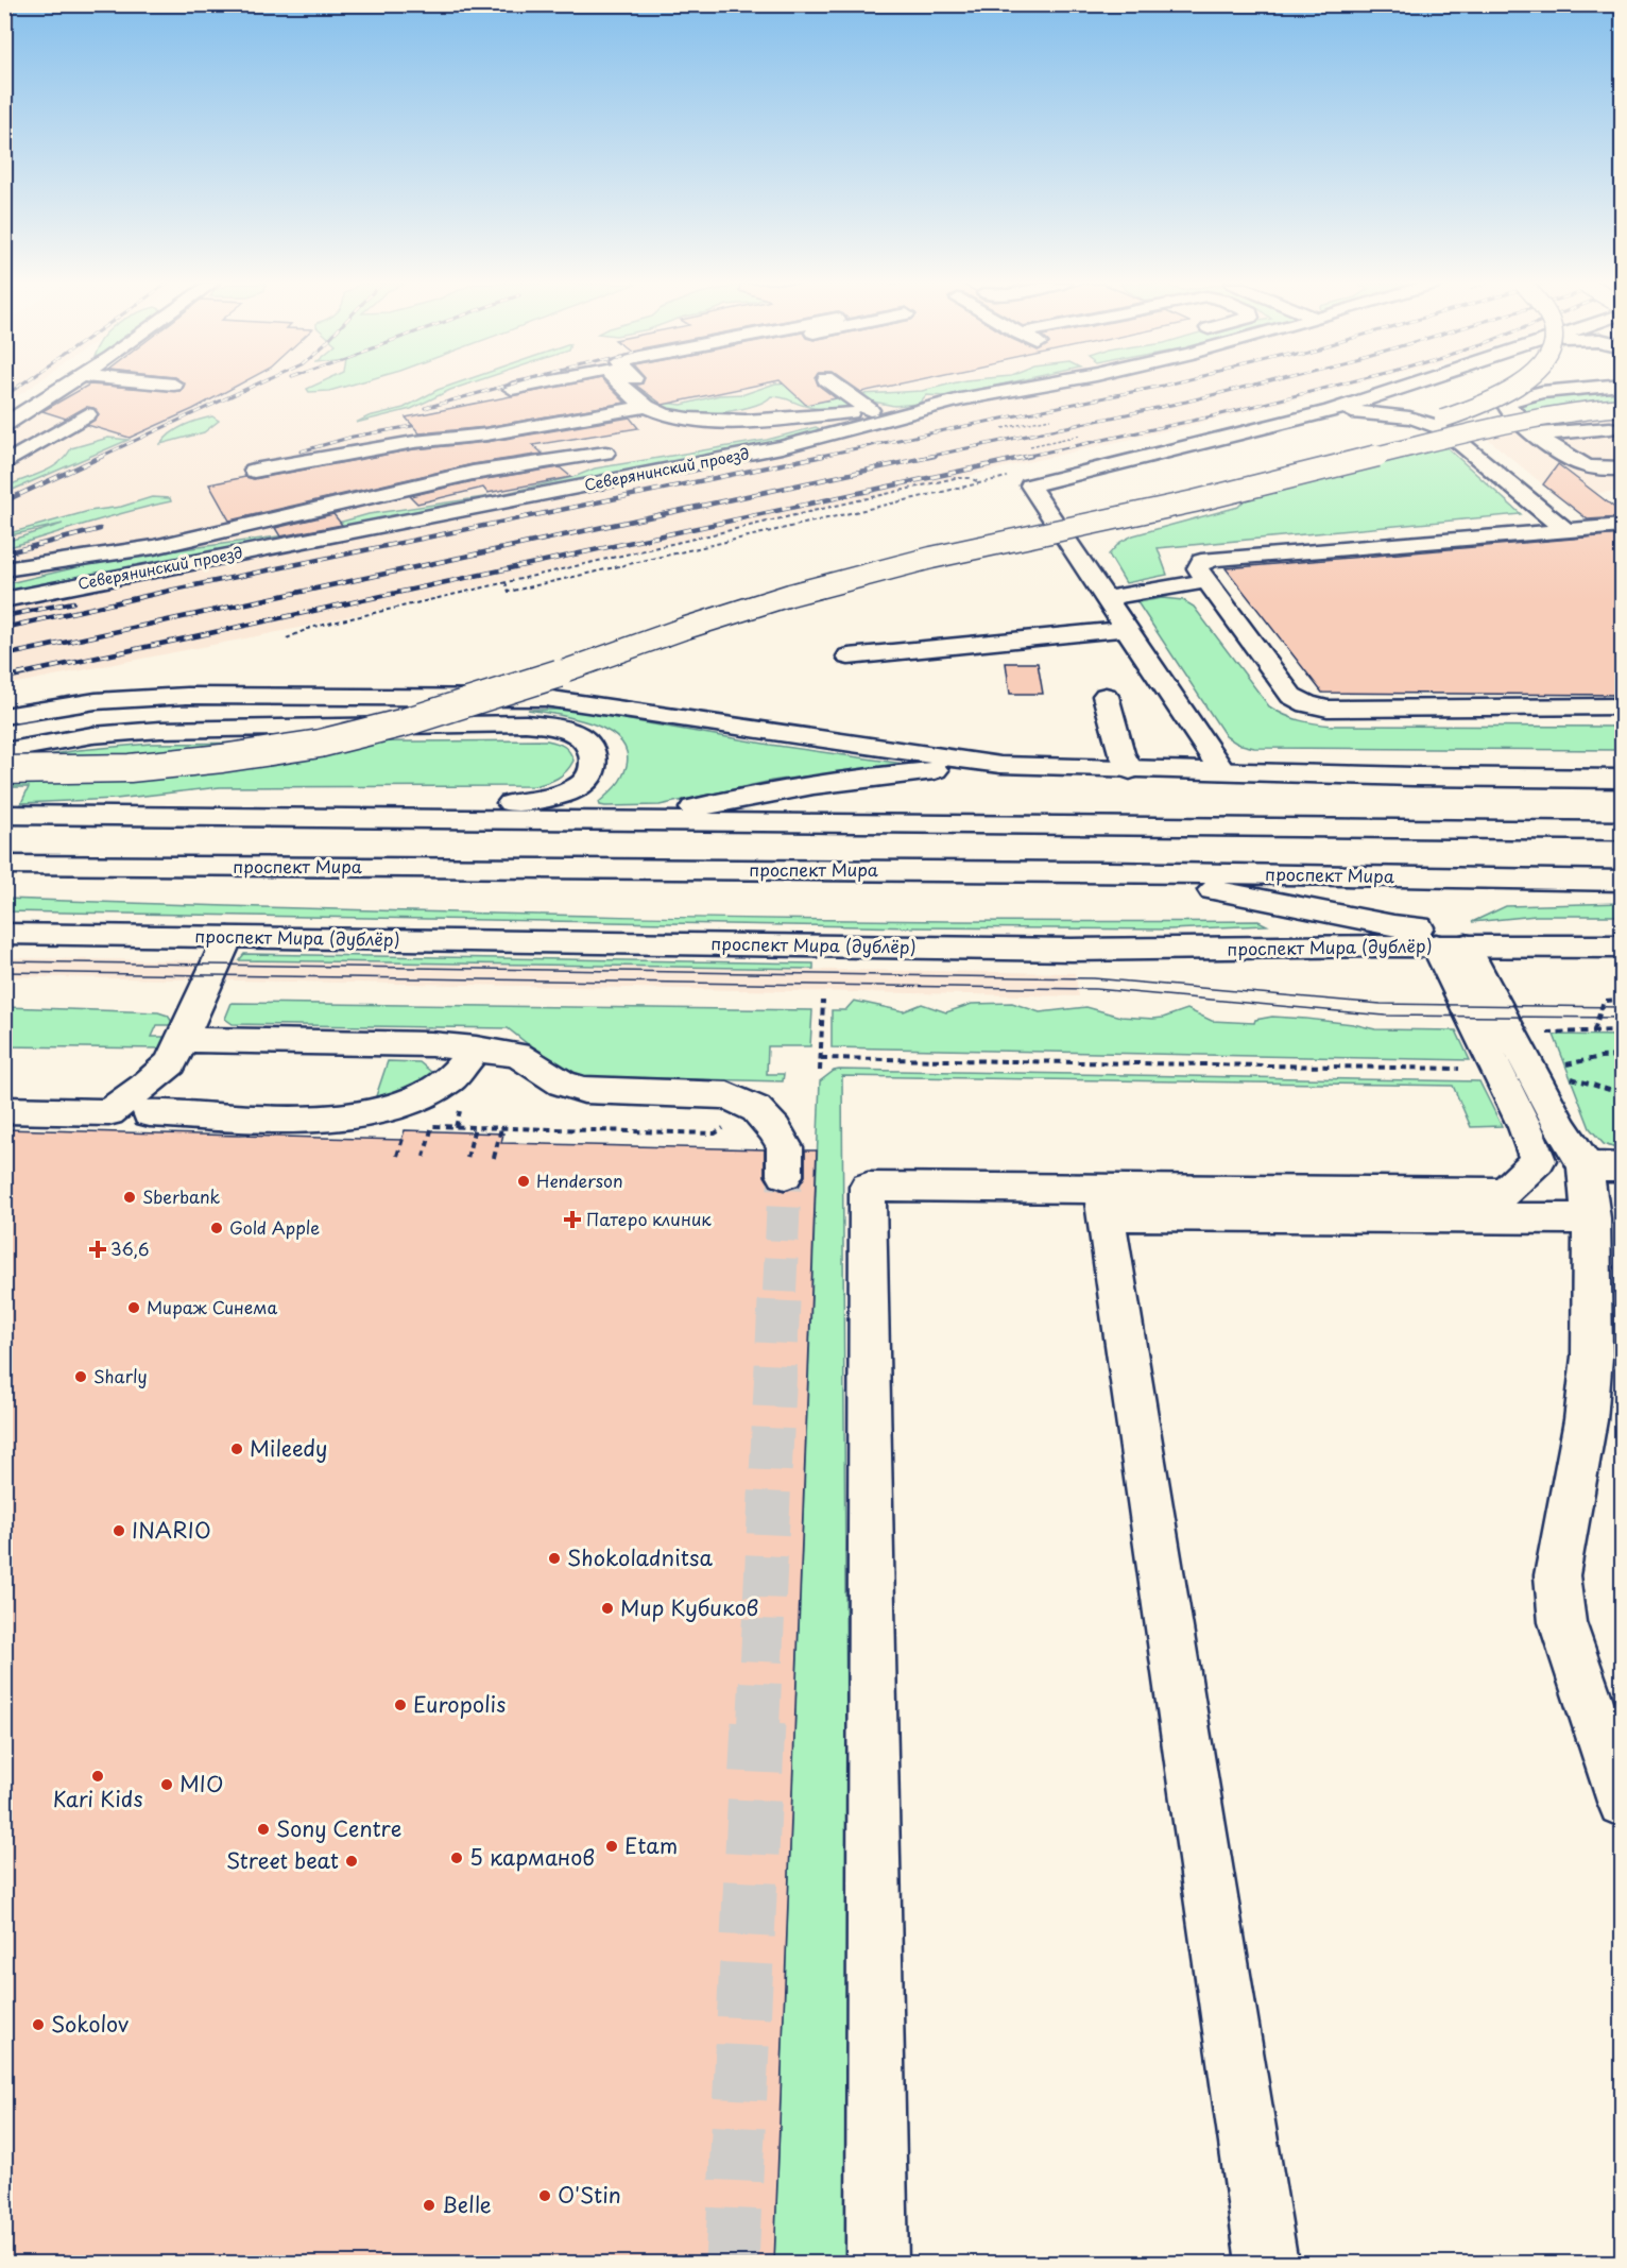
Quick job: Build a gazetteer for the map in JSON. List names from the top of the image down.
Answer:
{
  "streets": {
    "main road": ["Северянинский проезд", "проспект Мира", "проспект Мира (дублёр)"]
  },
  "places": {
    "other": [
      "Henderson",
      "Sberbank",
      "Gold Apple",
      "Мираж Синема",
      "Sharly",
      "Mileedy",
      "INARIO",
      "Shokoladnitsa",
      "Мир Кубиков",
      "Europolis",
      "Kari Kids",
      "MIO",
      "Sony Centre",
      "Etam",
      "5 карманов",
      "Street beat",
      "Sokolov",
      "O'Stin",
      "Belle"
    ],
    "health": ["Патеро клиник", "36,6"]
  }
}
